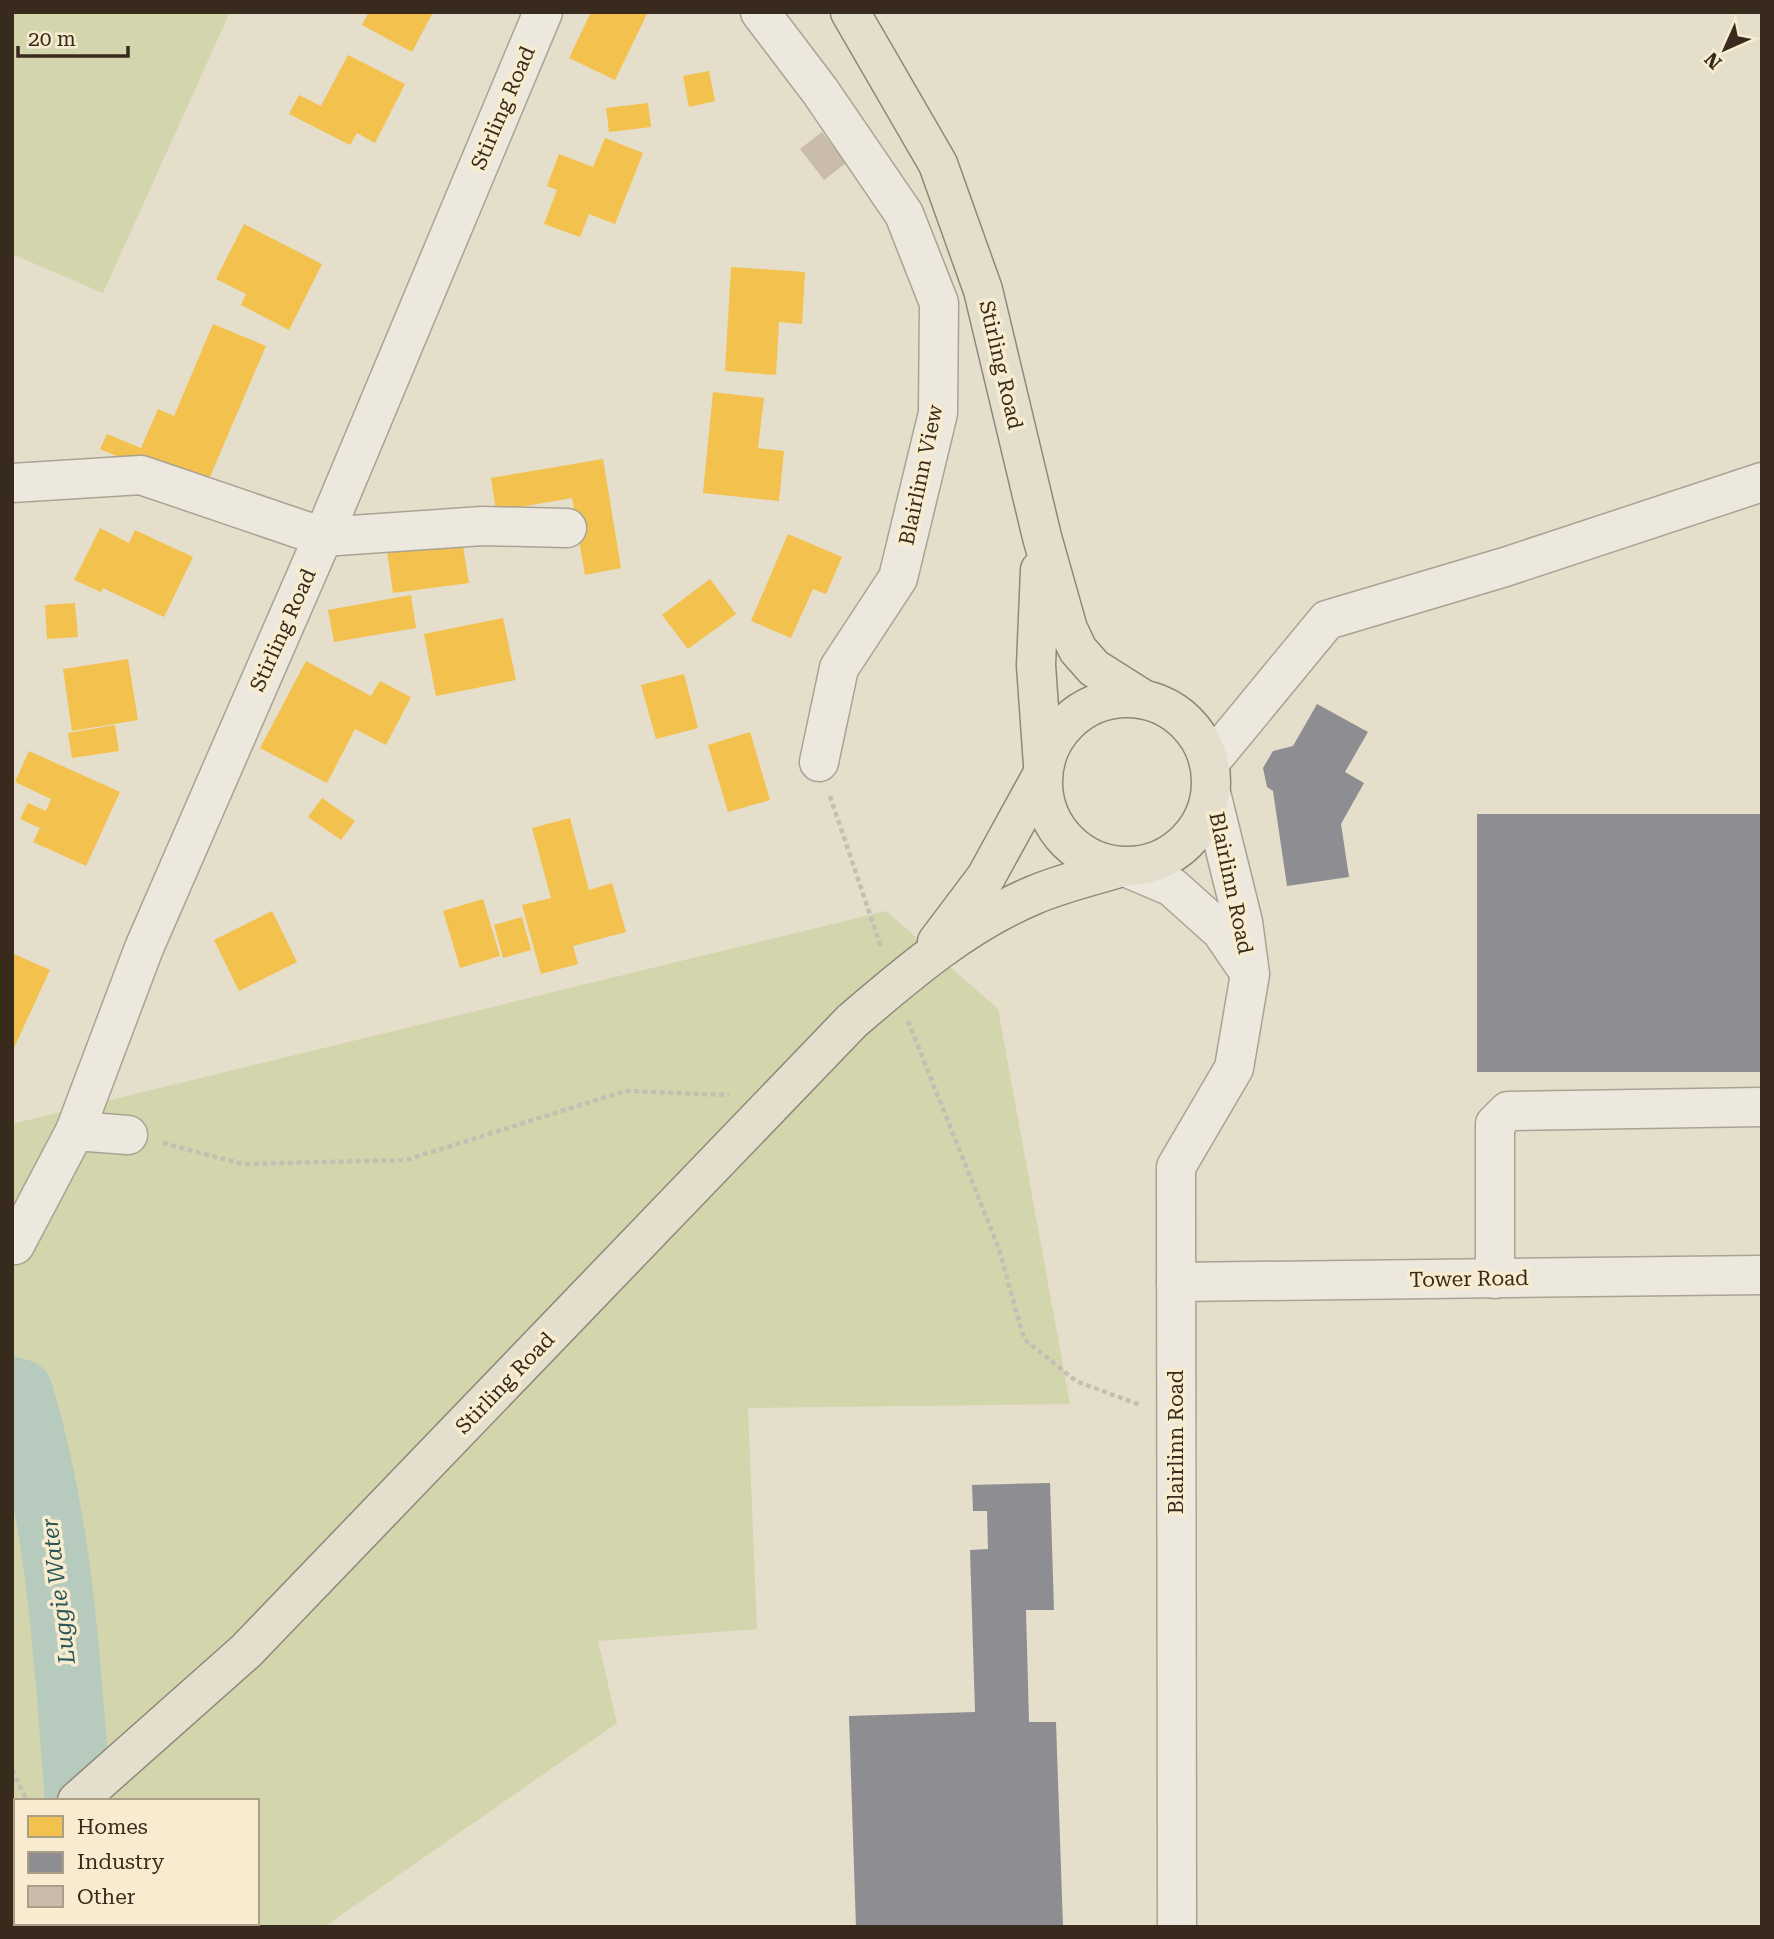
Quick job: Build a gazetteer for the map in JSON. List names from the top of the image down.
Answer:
{
  "streets": {
    "main road": ["Stirling Road"],
    "street": ["Blairlinn View", "Blairlinn Road", "Tower Road"]
  },
  "crossings": [
    ["Stirling Road", "Blairlinn Road"],
    ["Blairlinn Road", "Tower Road"]
  ],
  "water": ["Luggie Water"],
  "legend": ["Homes", "Industry", "Other"],
  "scale_bar": "20 m",
  "north": "bottom left"
}
